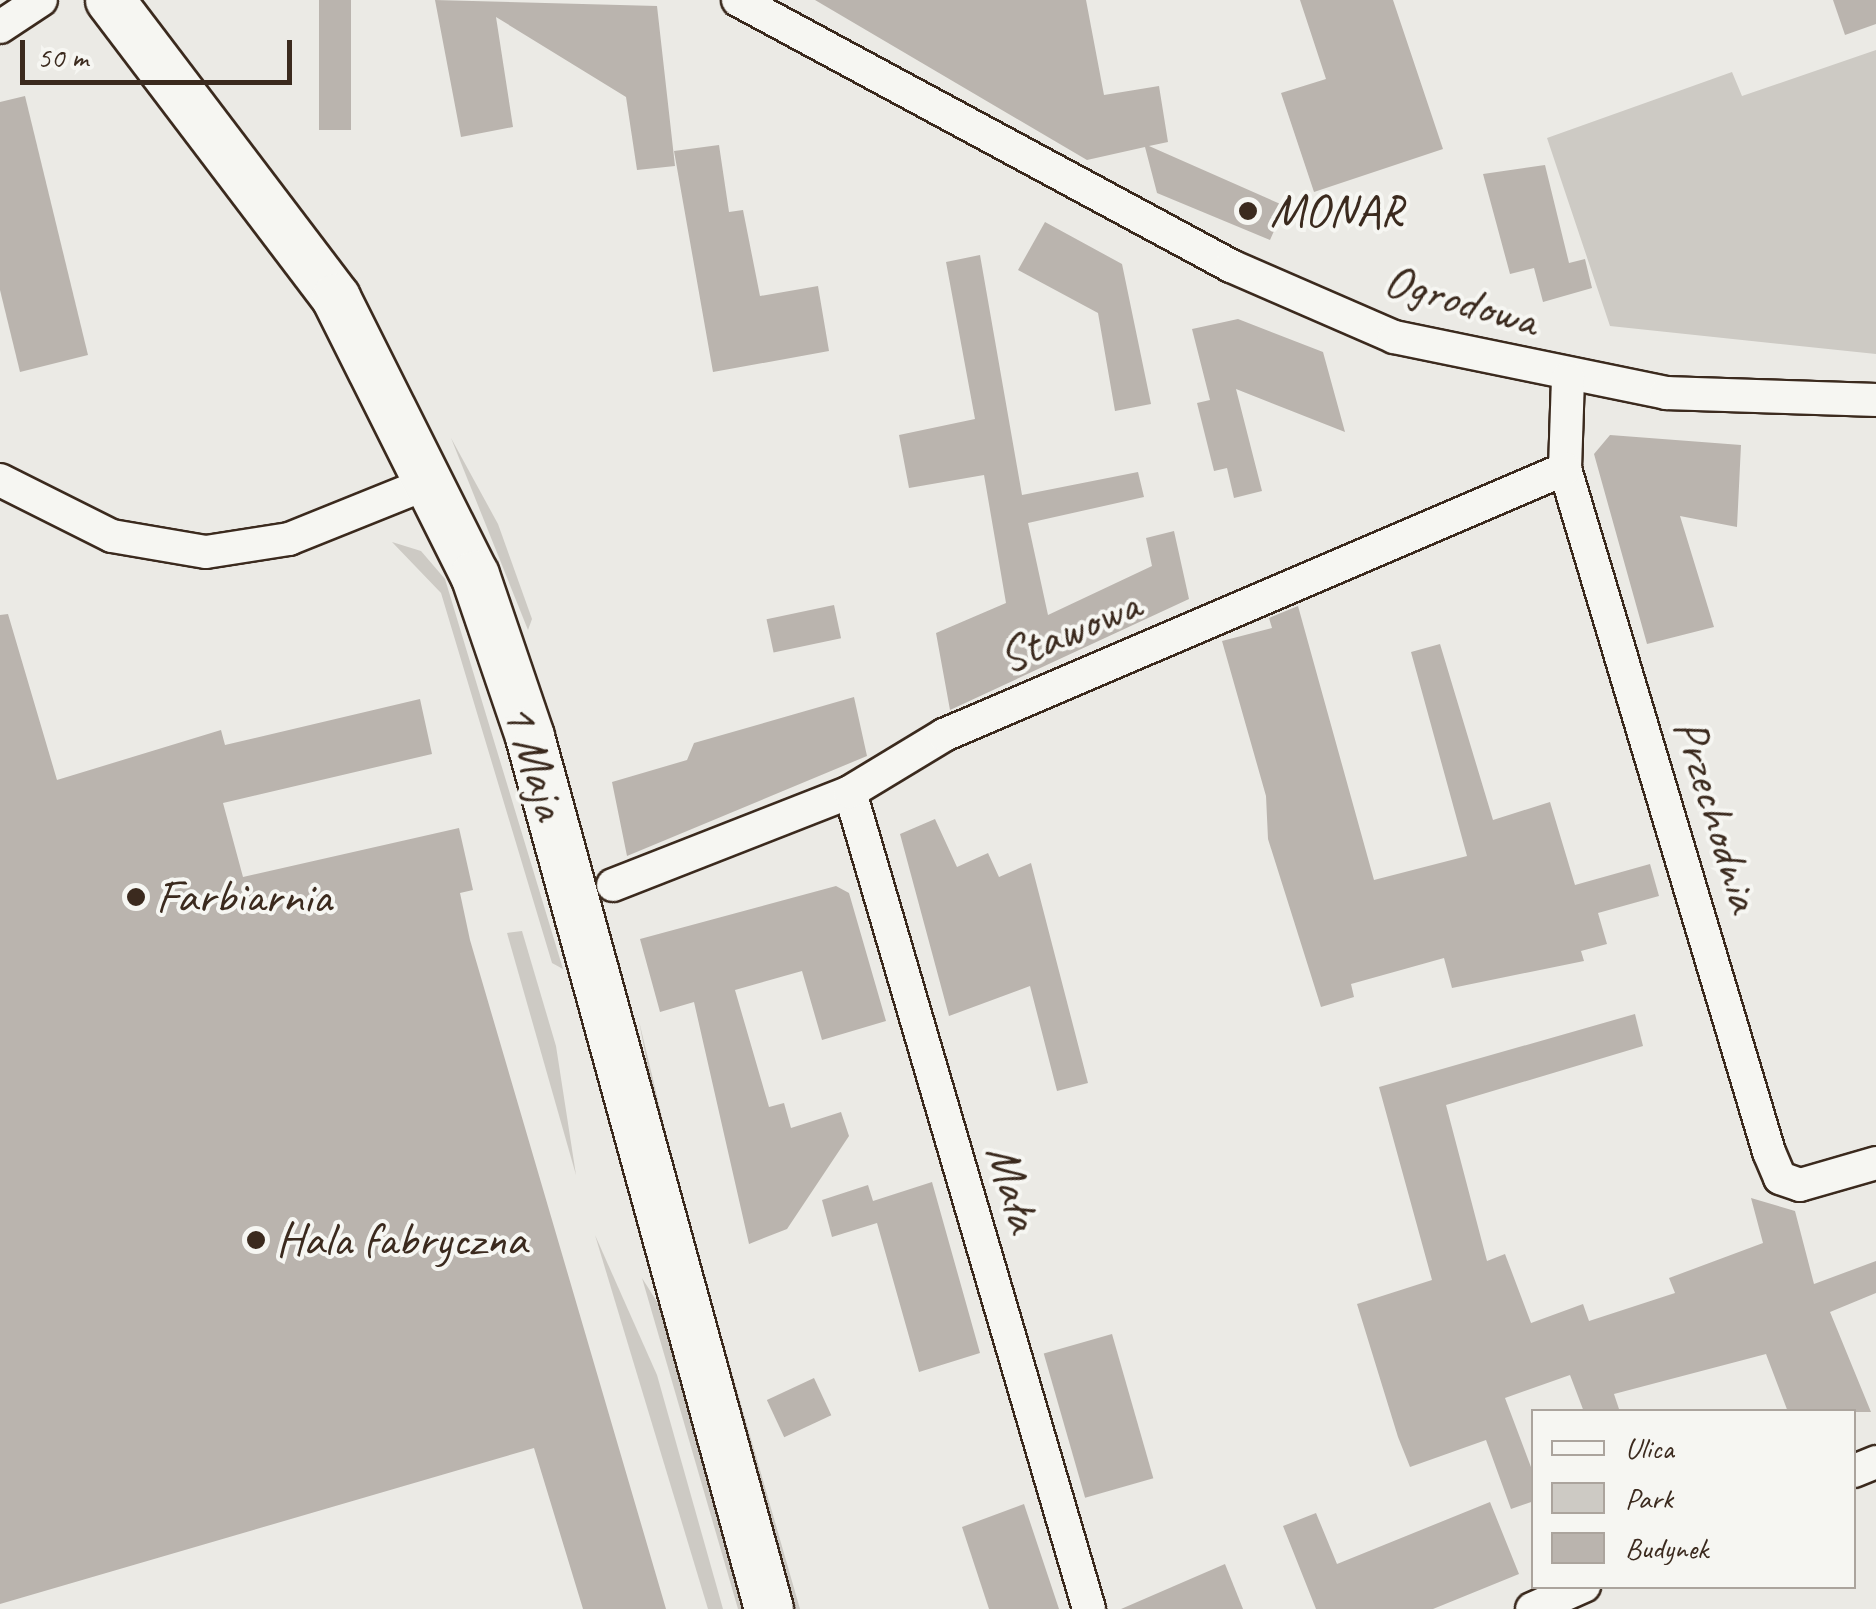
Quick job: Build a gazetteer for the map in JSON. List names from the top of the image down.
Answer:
{
  "streets": {
    "main road": ["1 Maja"],
    "street": [
      "Ogrodowa",
      "Stawowa",
      "Przechodnia",
      "Mała"
    ]
  },
  "crossings": [
    ["Ogrodowa", "Przechodnia"],
    ["Stawowa", "Przechodnia"],
    ["Stawowa", "Mała"]
  ],
  "places": ["MONAR", "Farbiarnia", "Hala fabryczna"],
  "legend": ["Ulica", "Park", "Budynek"],
  "scale_bar": "50 m"
}
